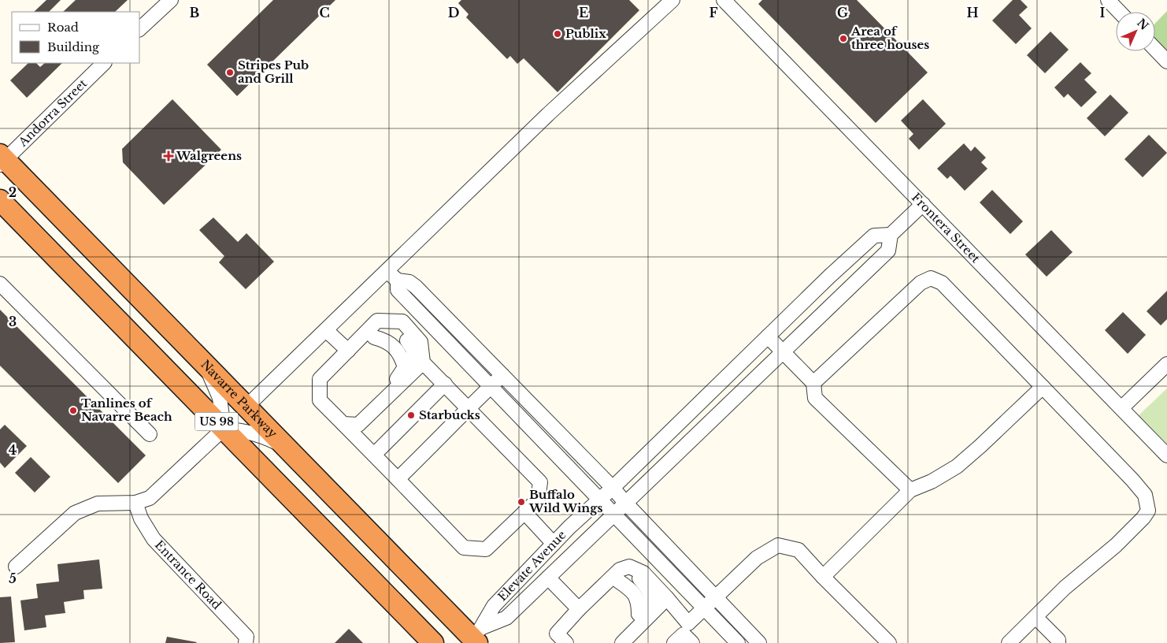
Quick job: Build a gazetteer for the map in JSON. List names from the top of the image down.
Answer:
{
  "streets": {
    "highway": ["Navarre Parkway", "US 98"],
    "street": [
      "Andorra Street",
      "Frontera Street",
      "Elevate Avenue",
      "Entrance Road"
    ]
  },
  "crossings": [
    ["Andorra Street", "Navarre Parkway"],
    ["Navarre Parkway", "Elevate Avenue"]
  ],
  "places": {
    "other": [
      "Publix",
      "Area of three houses",
      "Stripes Pub and Grill",
      "Tanlines of Navarre Beach",
      "Starbucks",
      "Buffalo Wild Wings"
    ],
    "health": ["Walgreens"]
  },
  "legend": ["Road", "Building"],
  "north": "top right",
  "grid": {
    "columns": [
      "B",
      "C",
      "D",
      "E",
      "F",
      "G",
      "H",
      "I"
    ],
    "rows": [
      "2",
      "3",
      "4",
      "5"
    ]
  }
}
